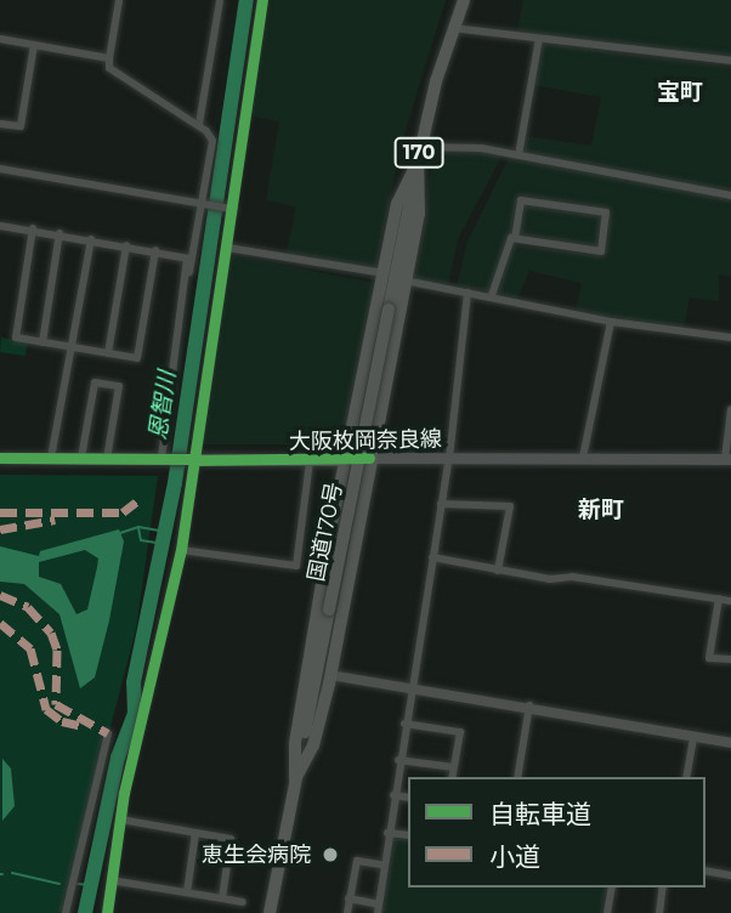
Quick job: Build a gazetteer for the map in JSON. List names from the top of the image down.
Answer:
{
  "streets": {
    "highway": ["170", "国道170号"],
    "main road": ["大阪枚岡奈良線"]
  },
  "crossings": [
    ["170", "大阪枚岡奈良線"],
    ["170", "国道170号"]
  ],
  "districts": ["宝町", "新町"],
  "water": ["恩智川"],
  "places": ["恵生会病院"],
  "legend": ["自転車道", "小道"]
}
